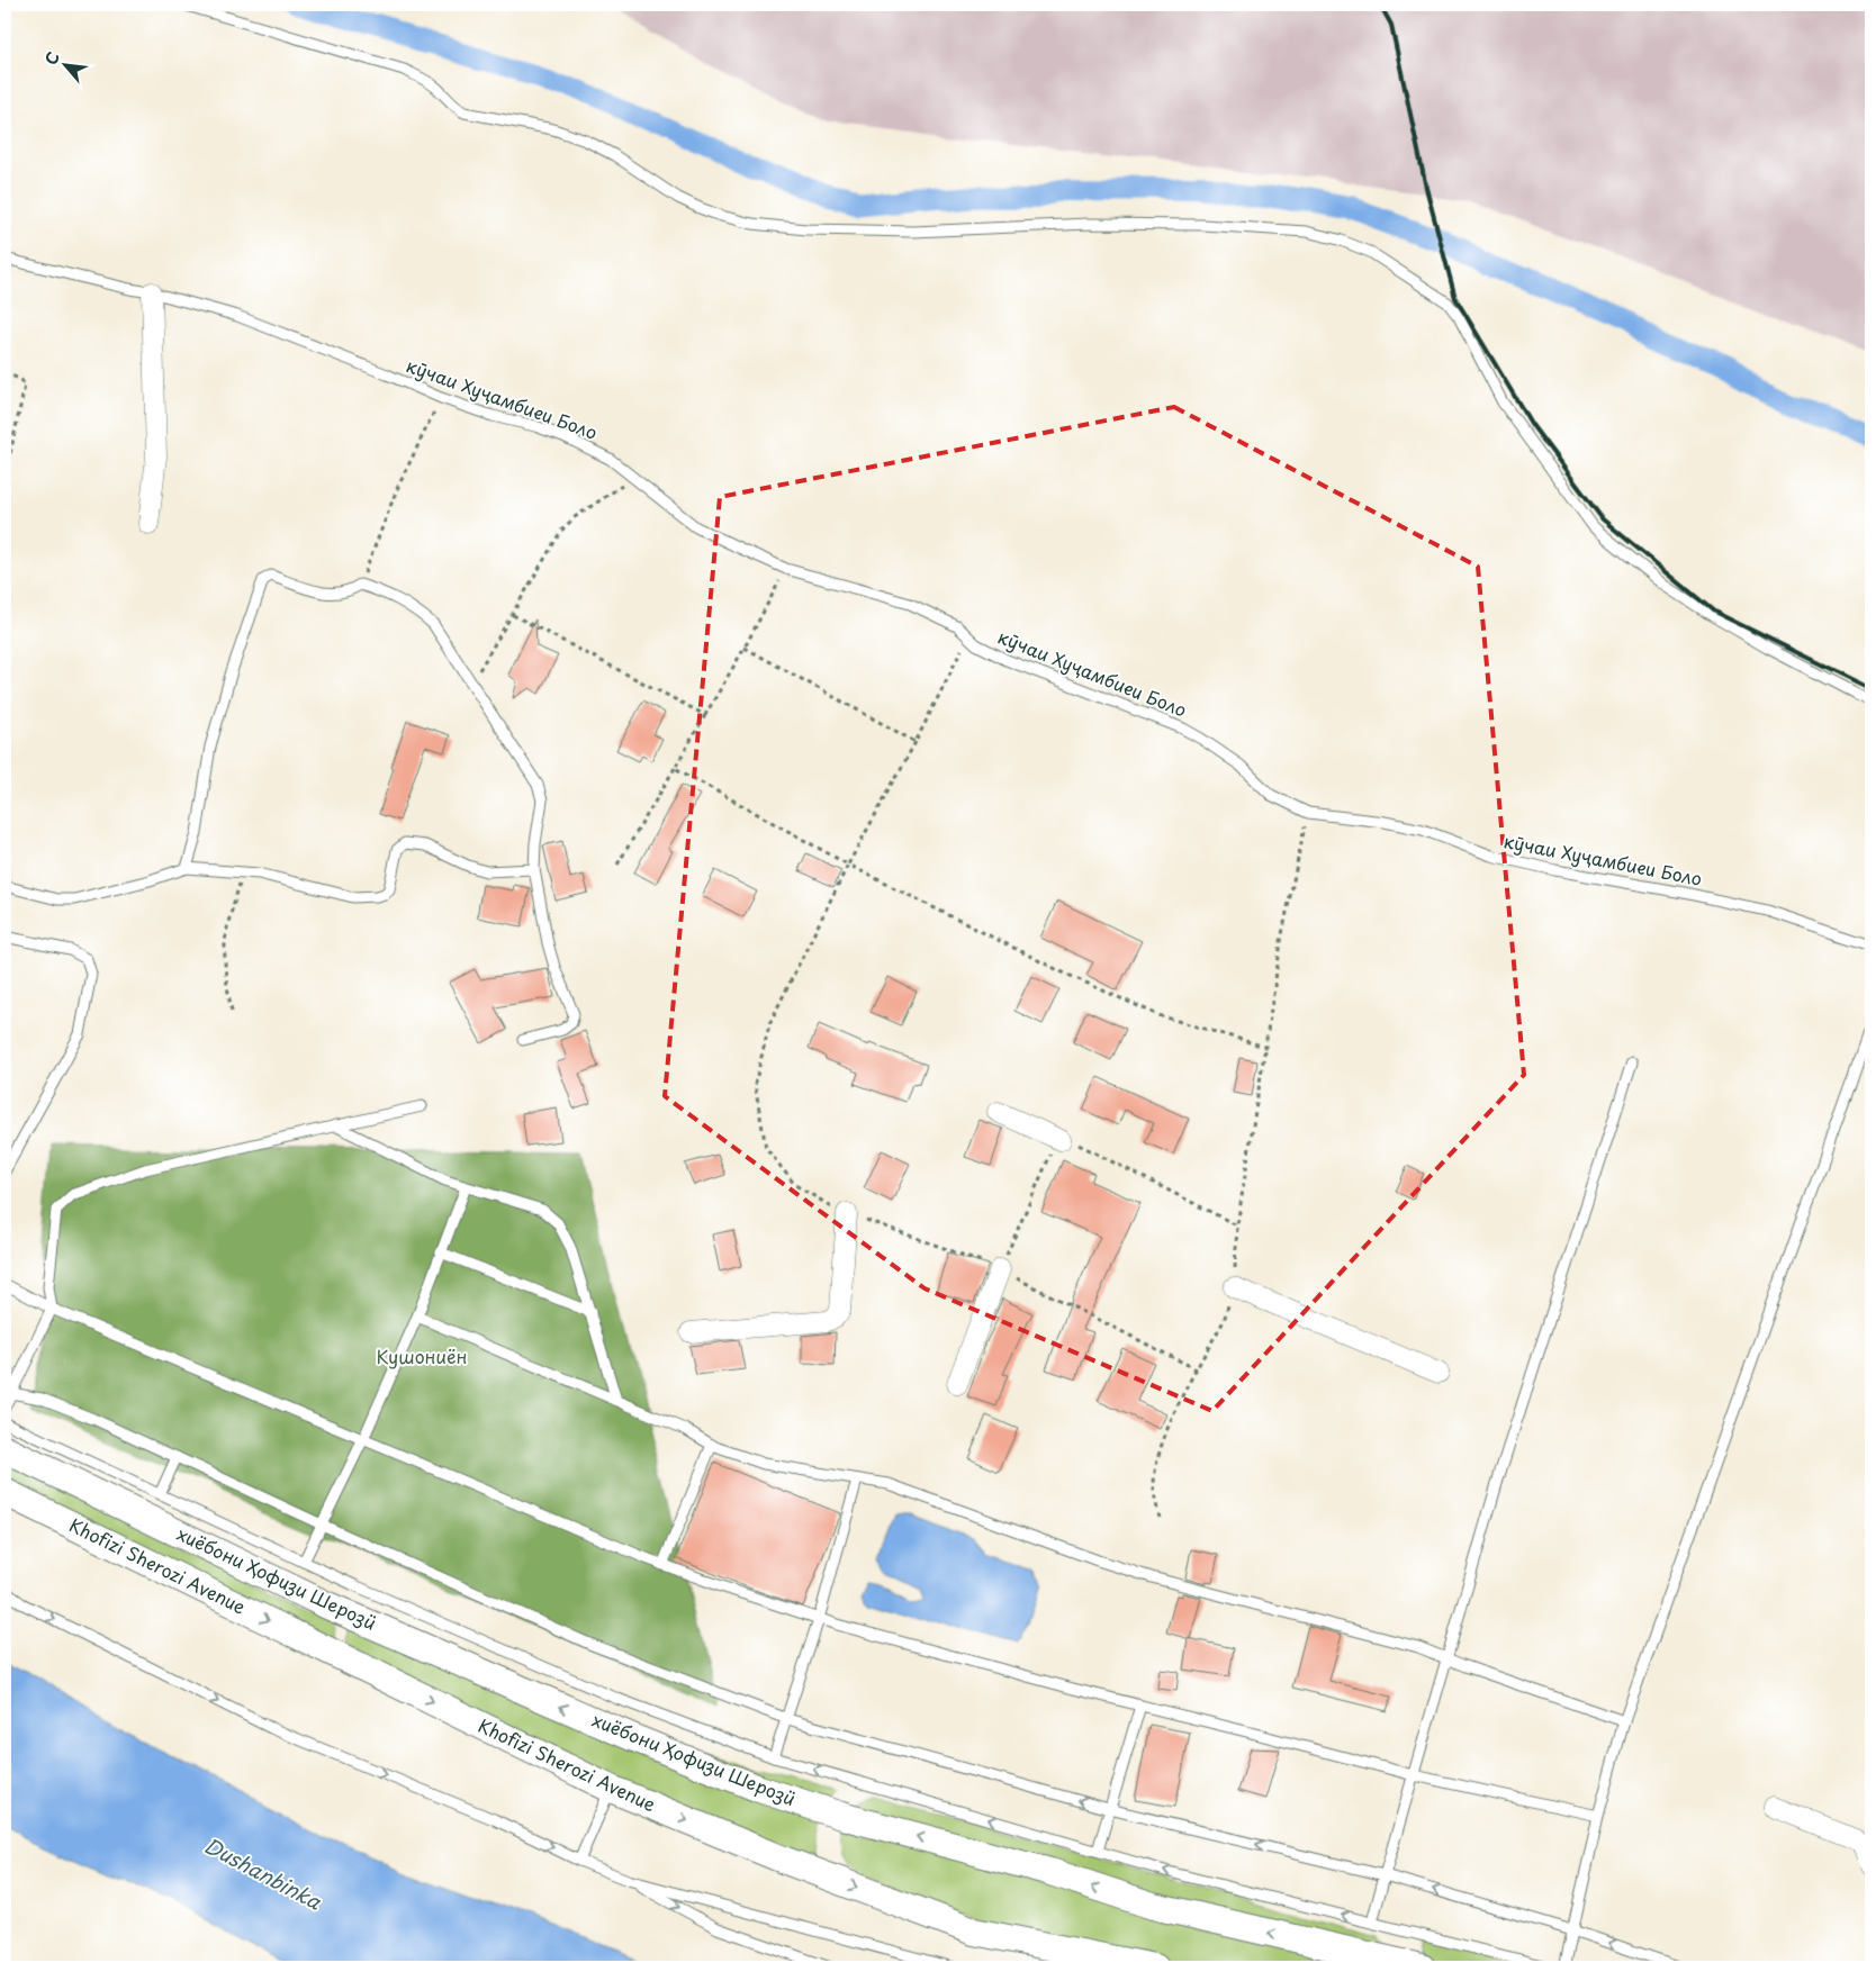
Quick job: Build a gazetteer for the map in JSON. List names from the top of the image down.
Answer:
{
  "streets": {
    "main road": ["Khofizi Sherozi Avenue", "хиёбони Ҳофизи Шерозӣ"],
    "lane": ["кӯчаи Хуҷамбиеи Боло"]
  },
  "one_way": ["Khofizi Sherozi Avenue", "хиёбони Ҳофизи Шерозӣ"],
  "water": ["Dushanbinka"],
  "parks": ["Кушониён"],
  "north": "top left"
}
